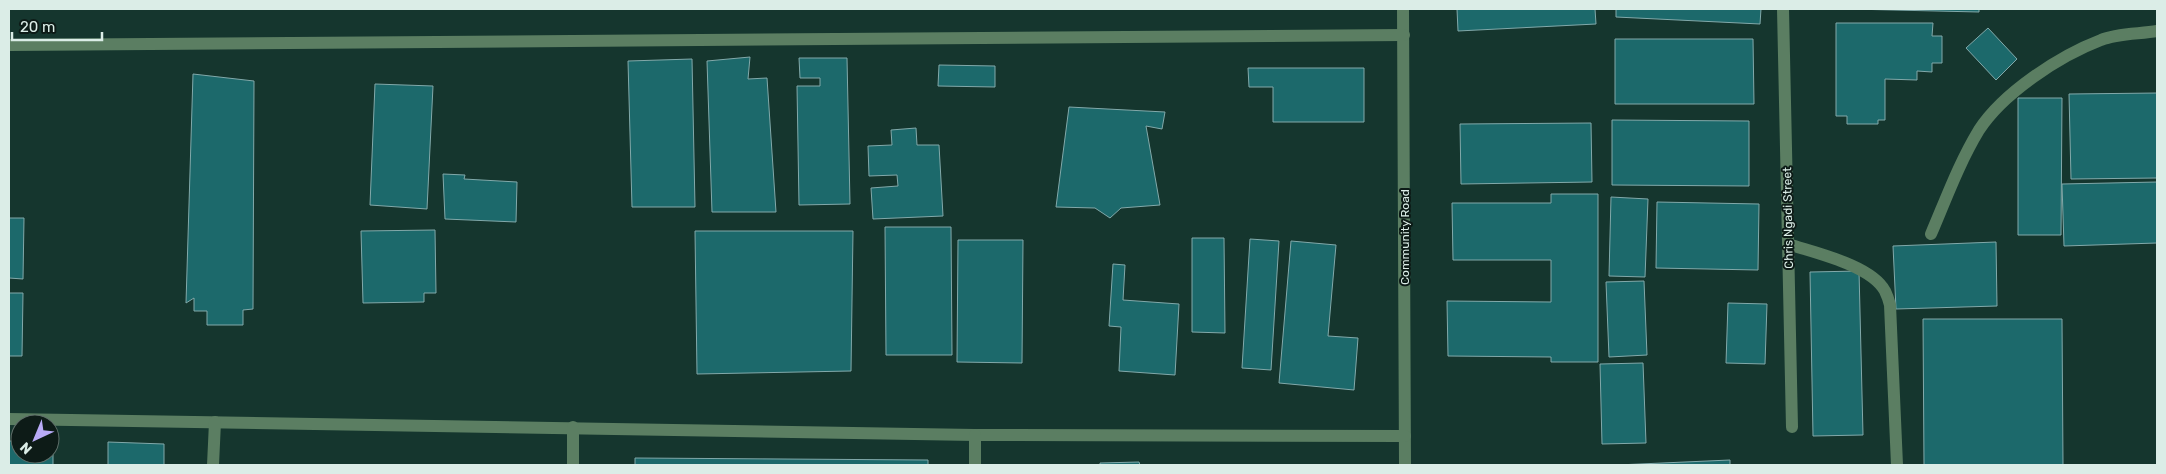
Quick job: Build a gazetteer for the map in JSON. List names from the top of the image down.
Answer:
{
  "streets": {
    "street": ["Chris Ngadi Street", "Community Road"]
  },
  "scale_bar": "20 m",
  "north": "bottom left"
}
